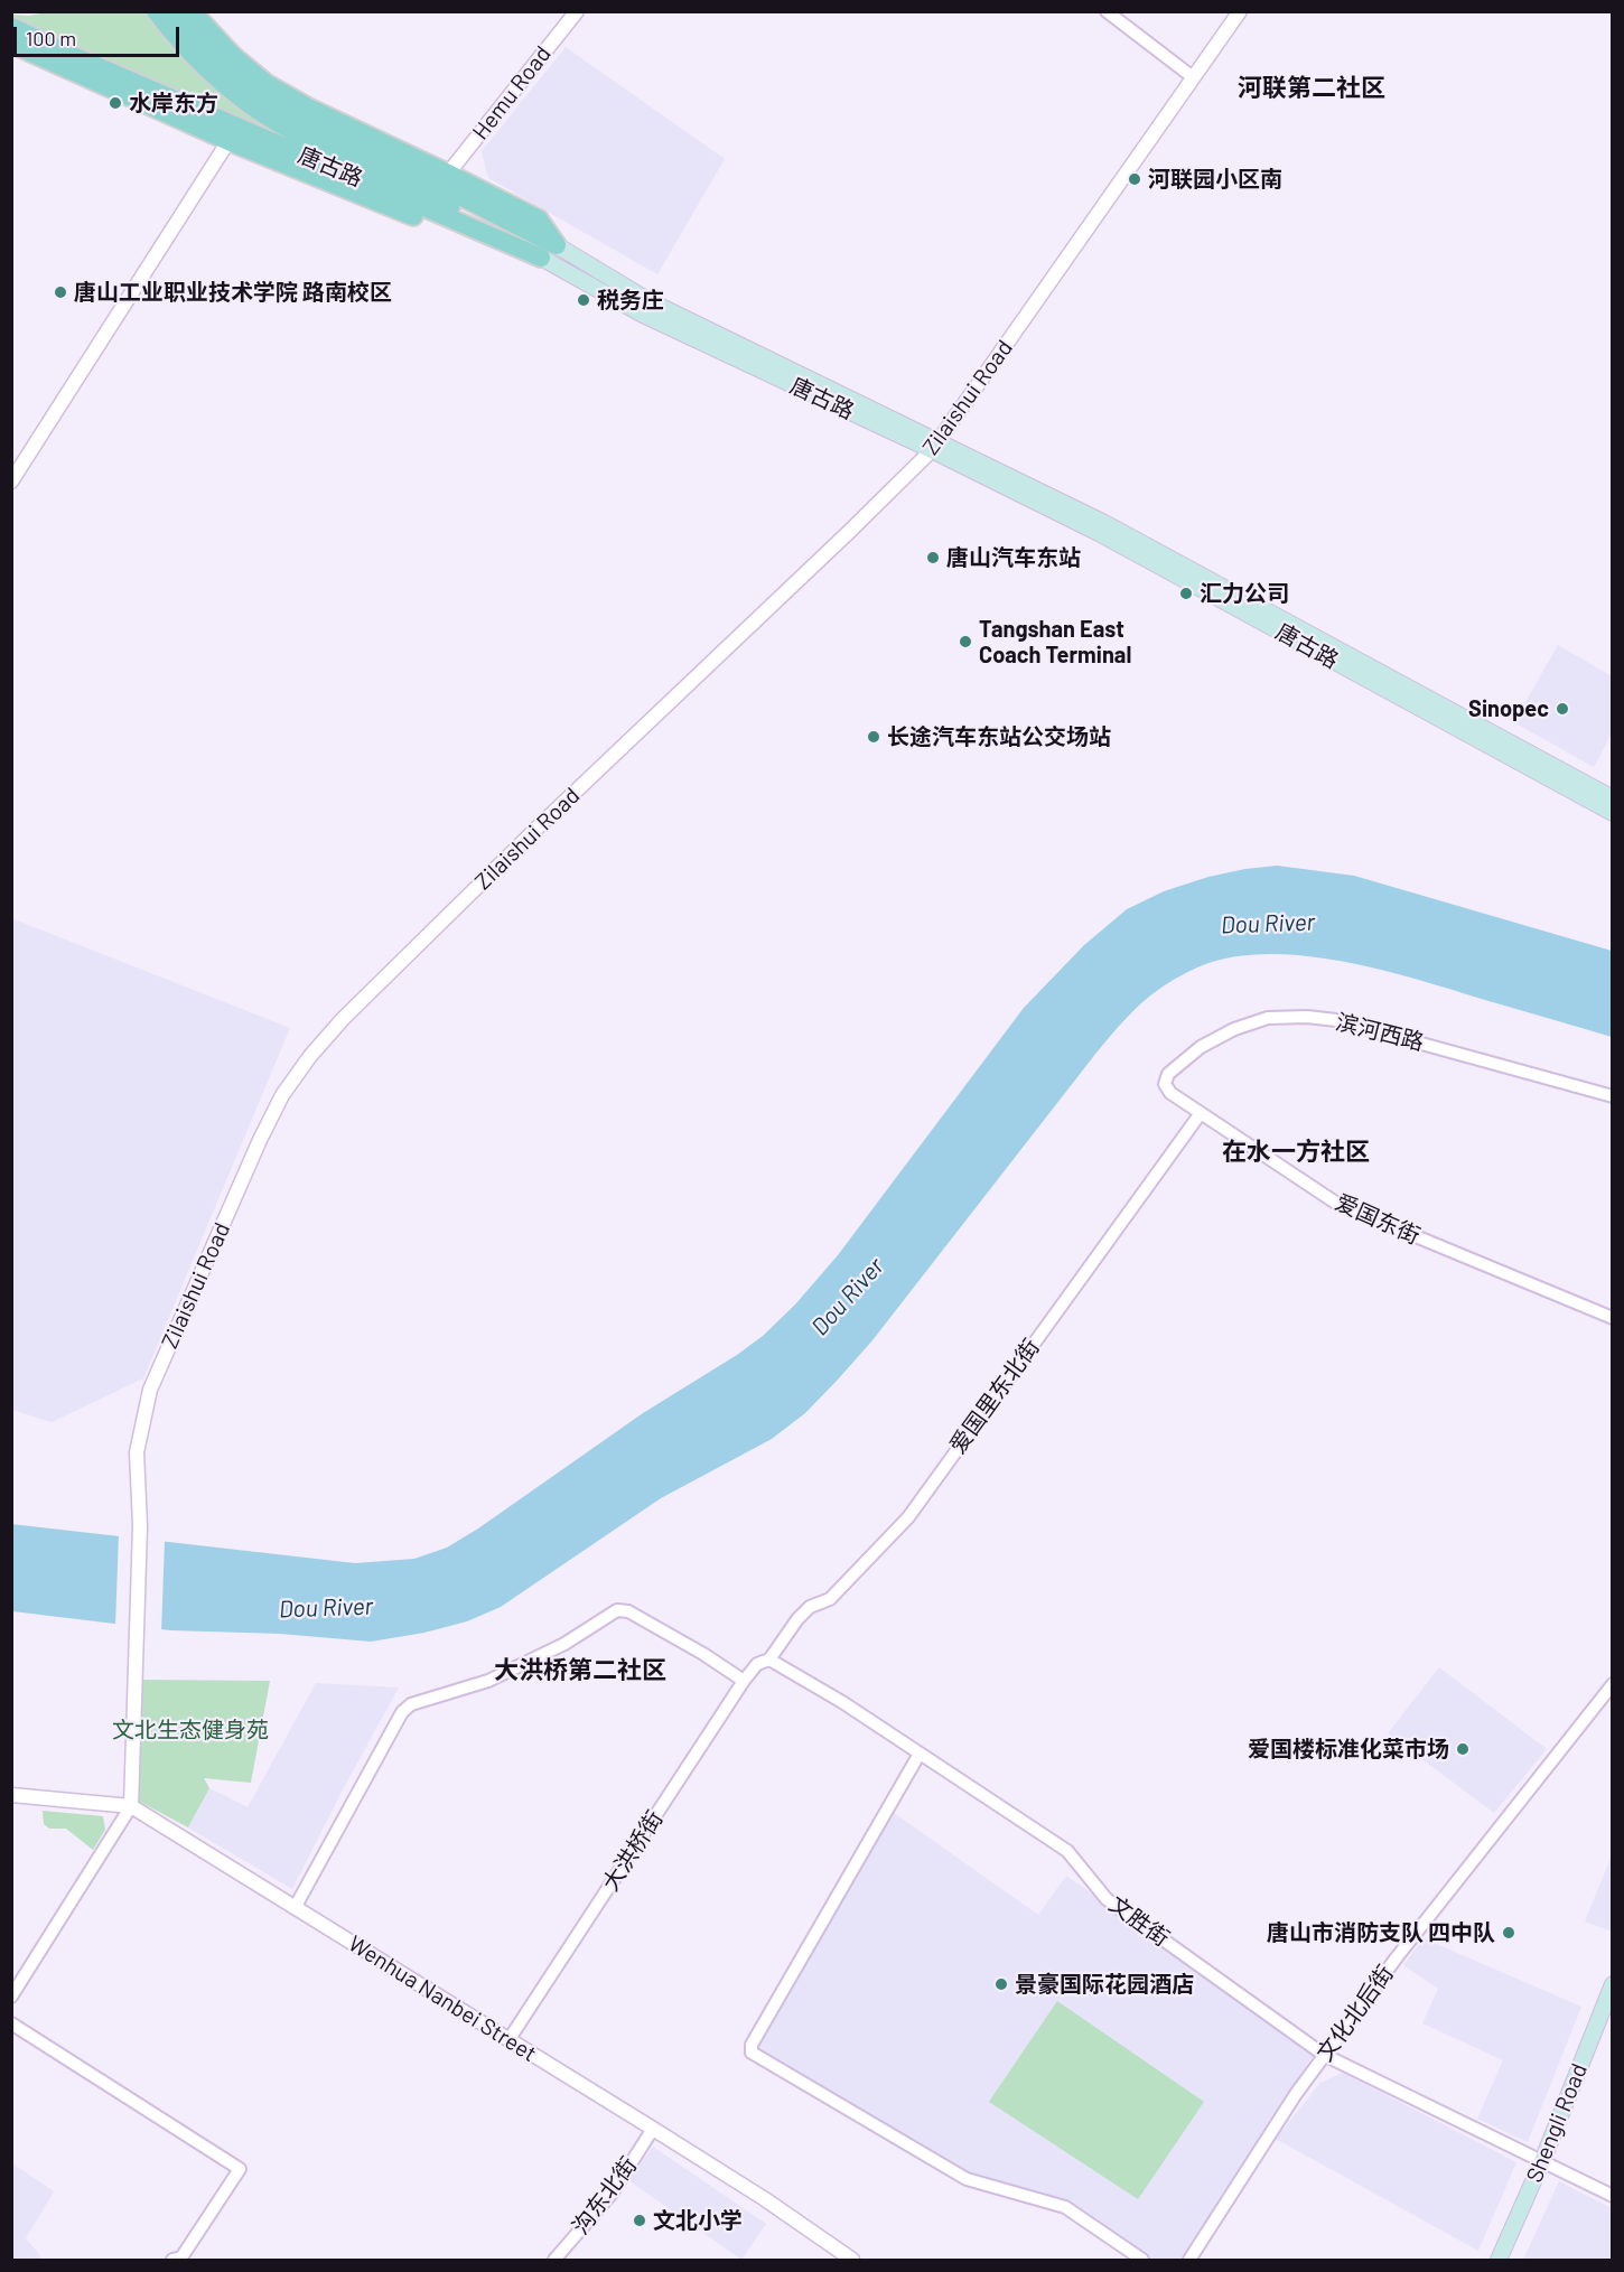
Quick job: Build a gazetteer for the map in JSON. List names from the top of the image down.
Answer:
{
  "streets": {
    "main road": ["唐古路", "Shengli Road"],
    "street": [
      "Hemu Road",
      "Zilaishui Road",
      "滨河西路",
      "爱国东街",
      "爱国里东北街",
      "大洪桥街",
      "文胜街",
      "Wenhua Nanbei Street",
      "文化北后街",
      "沟东北街"
    ]
  },
  "crossings": [
    ["唐古路", "Zilaishui Road"],
    ["Zilaishui Road", "Wenhua Nanbei Street"],
    ["滨河西路", "爱国东街"],
    ["爱国东街", "爱国里东北街"],
    ["爱国里东北街", "大洪桥街"],
    ["爱国里东北街", "文胜街"],
    ["大洪桥街", "文胜街"],
    ["大洪桥街", "Wenhua Nanbei Street"],
    ["文胜街", "文化北后街"],
    ["文胜街", "Shengli Road"],
    ["Wenhua Nanbei Street", "沟东北街"]
  ],
  "districts": ["河联第二社区", "在水一方社区", "大洪桥第二社区"],
  "water": ["Dou River"],
  "parks": ["文北生态健身苑"],
  "places": [
    "水岸东方",
    "河联园小区南",
    "唐山工业职业技术学院 路南校区",
    "税务庄",
    "唐山汽车东站",
    "汇力公司",
    "Tangshan East Coach Terminal",
    "Sinopec",
    "长途汽车东站公交场站",
    "爱国楼标准化菜市场",
    "唐山市消防支队 四中队",
    "景豪国际花园酒店",
    "文北小学"
  ],
  "scale_bar": "100 m"
}
